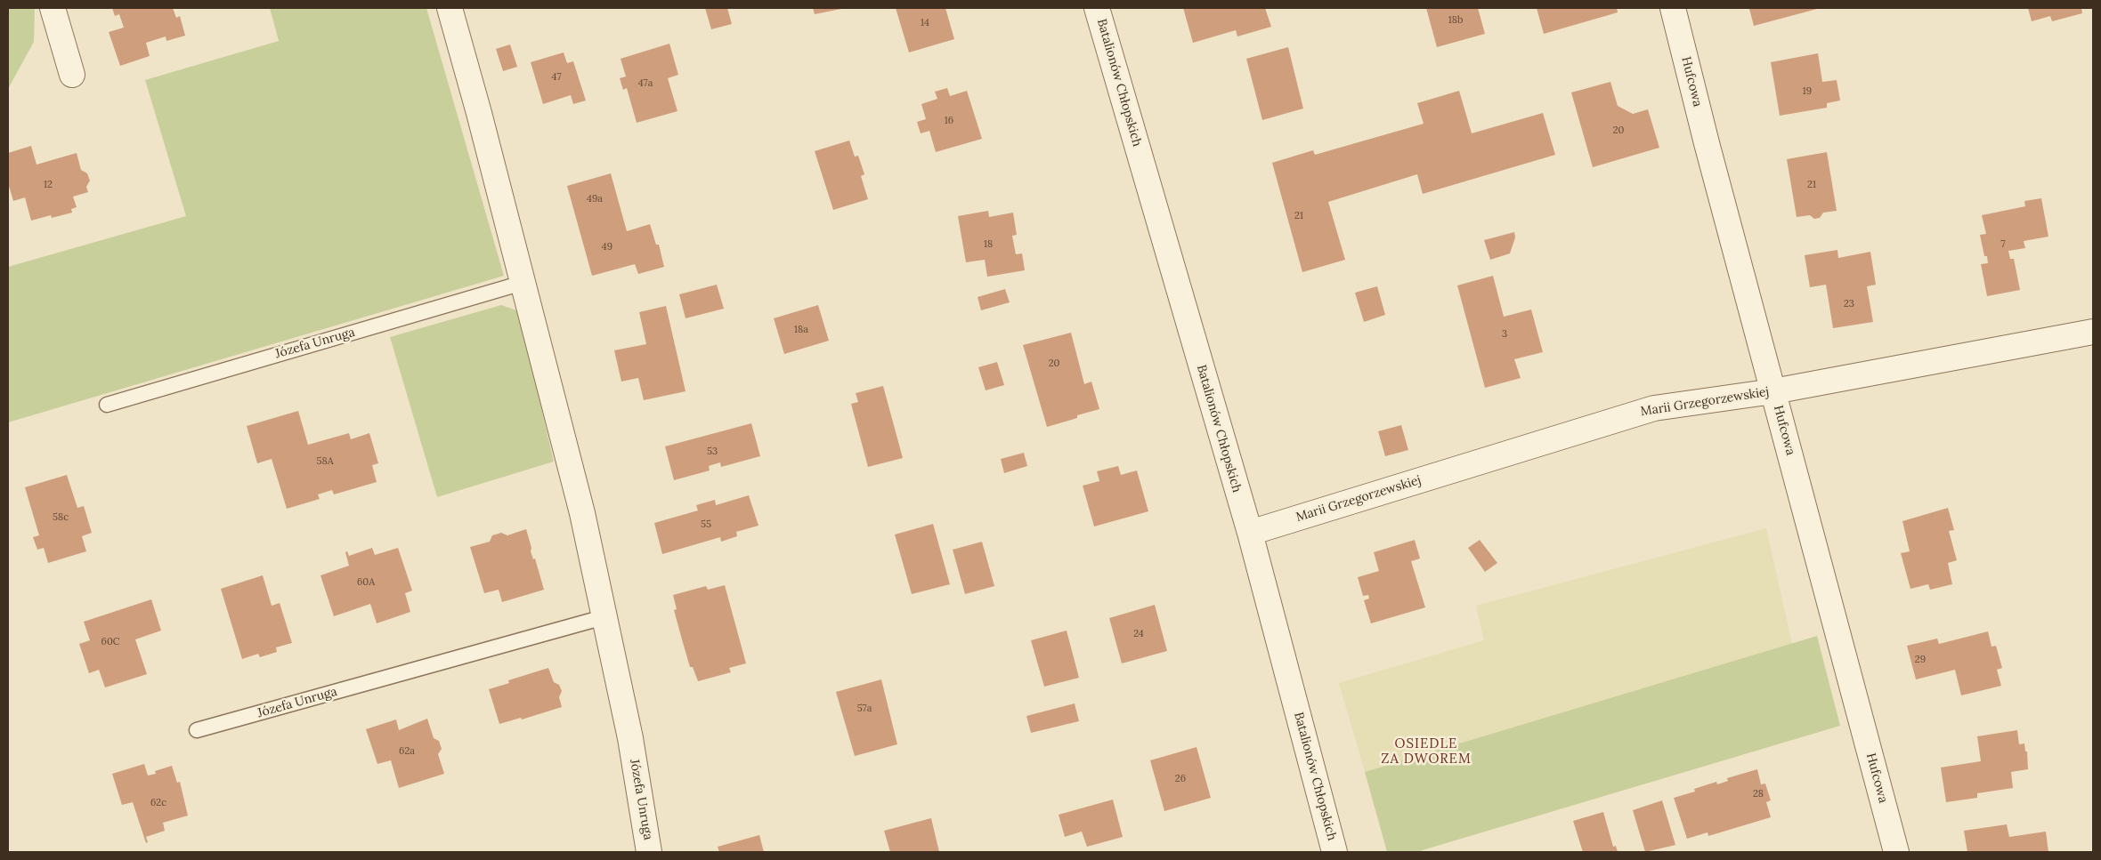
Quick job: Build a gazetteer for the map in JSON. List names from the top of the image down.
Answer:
{
  "streets": {
    "street": [
      "Hufcowa",
      "Batalionów Chłopskich",
      "Józefa Unruga",
      "Marii Grzegorzewskiej"
    ]
  },
  "crossings": [
    ["Hufcowa", "Marii Grzegorzewskiej"],
    ["Batalionów Chłopskich", "Marii Grzegorzewskiej"]
  ],
  "districts": ["OSIEDLE ZA DWOREM"],
  "house_numbers": [
    "18b",
    "14",
    "47",
    "47a",
    "19",
    "16",
    "20",
    "12",
    "21",
    "49a",
    "21",
    "18",
    "7",
    "49",
    "23",
    "18a",
    "3",
    "20",
    "53",
    "58A",
    "58c",
    "55",
    "60A",
    "24",
    "60C",
    "29",
    "57a",
    "62a",
    "26",
    "28",
    "62c"
  ]
}
